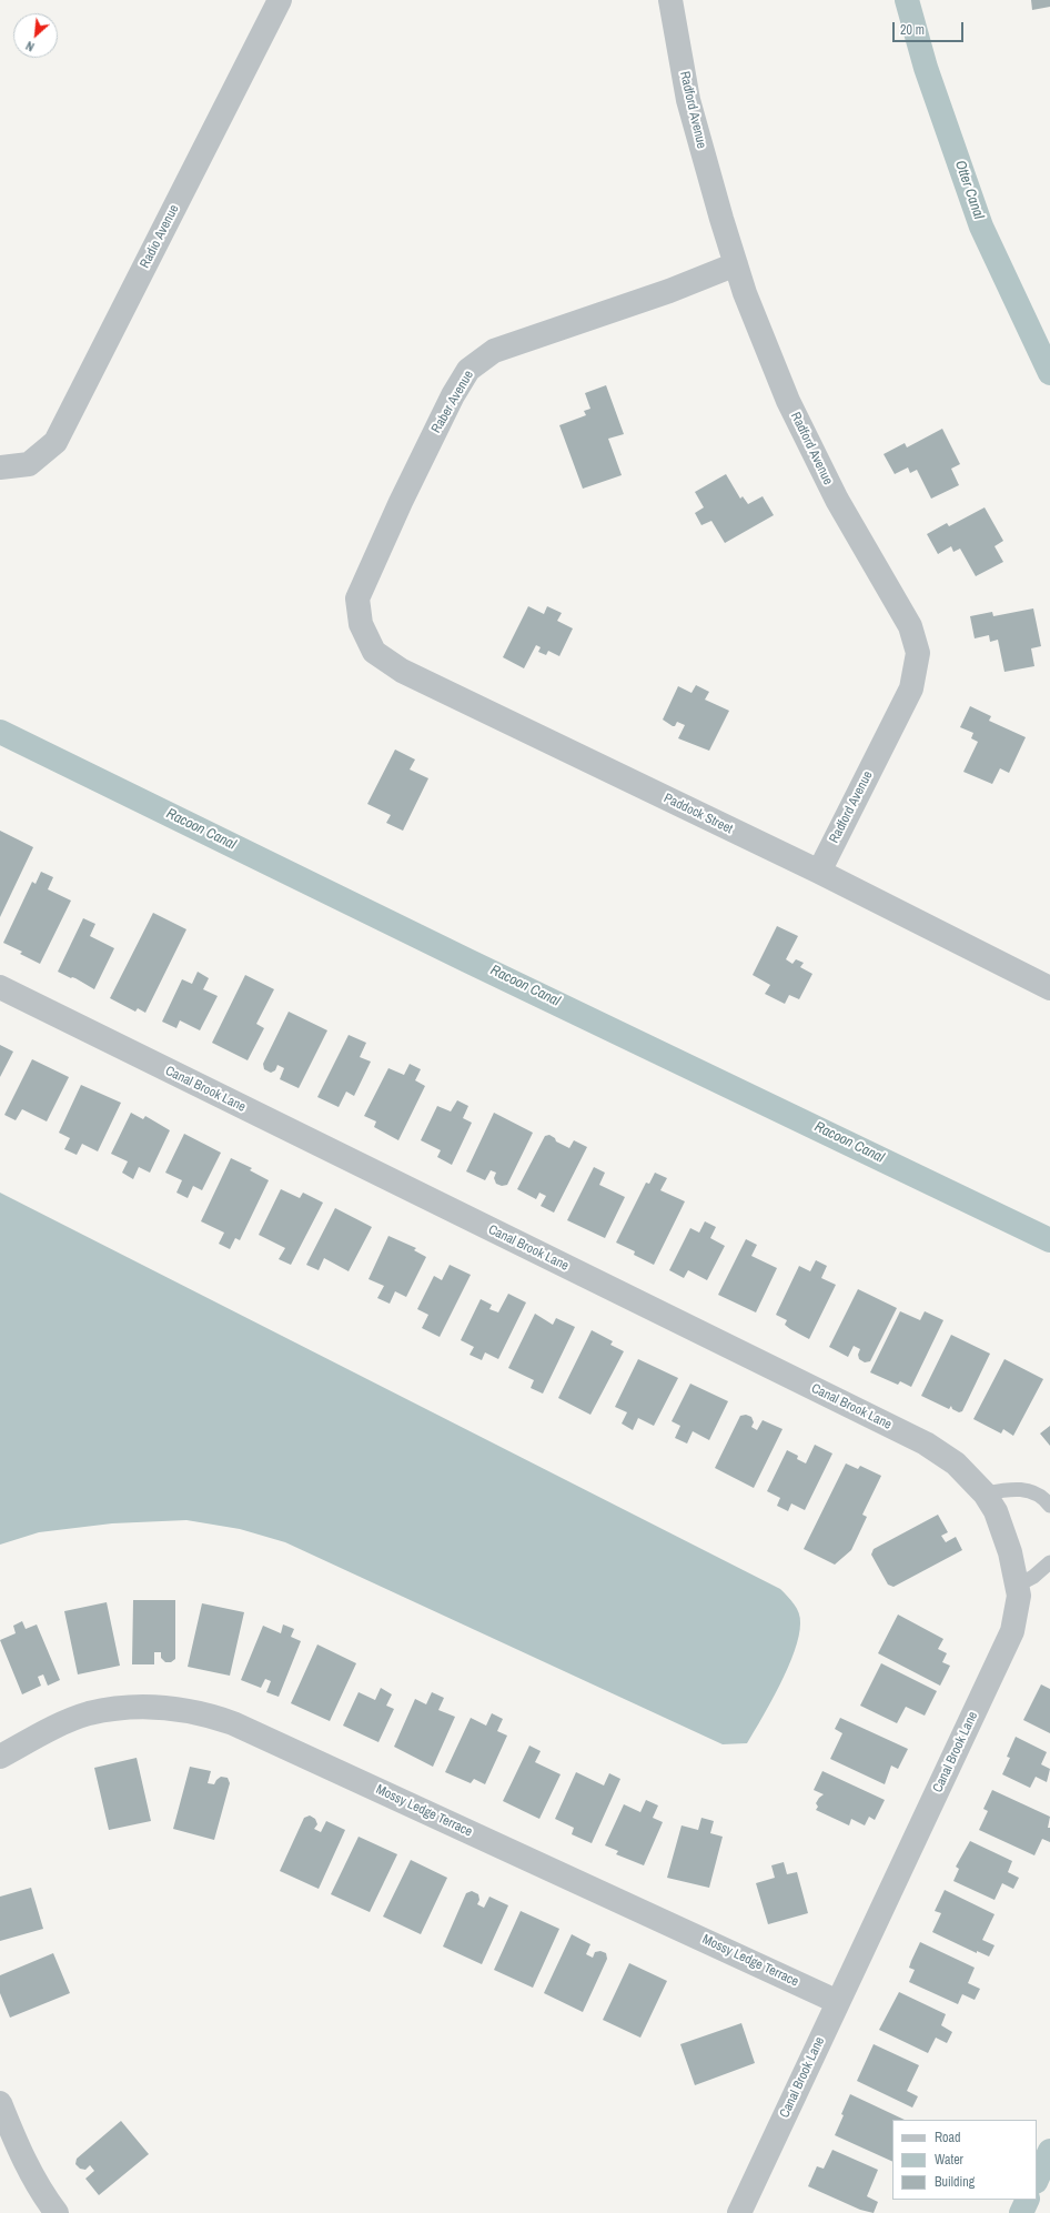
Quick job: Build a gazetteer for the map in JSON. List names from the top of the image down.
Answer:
{
  "streets": {
    "street": [
      "Radford Avenue",
      "Radio Avenue",
      "Raber Avenue",
      "Paddock Street",
      "Canal Brook Lane",
      "Mossy Ledge Terrace"
    ]
  },
  "crossings": [
    ["Radford Avenue", "Raber Avenue"],
    ["Radford Avenue", "Paddock Street"],
    ["Raber Avenue", "Paddock Street"],
    ["Canal Brook Lane", "Mossy Ledge Terrace"]
  ],
  "water": ["Otter Canal", "Racoon Canal"],
  "legend": ["Road", "Water", "Building"],
  "scale_bar": "20 m",
  "north": "bottom left"
}
